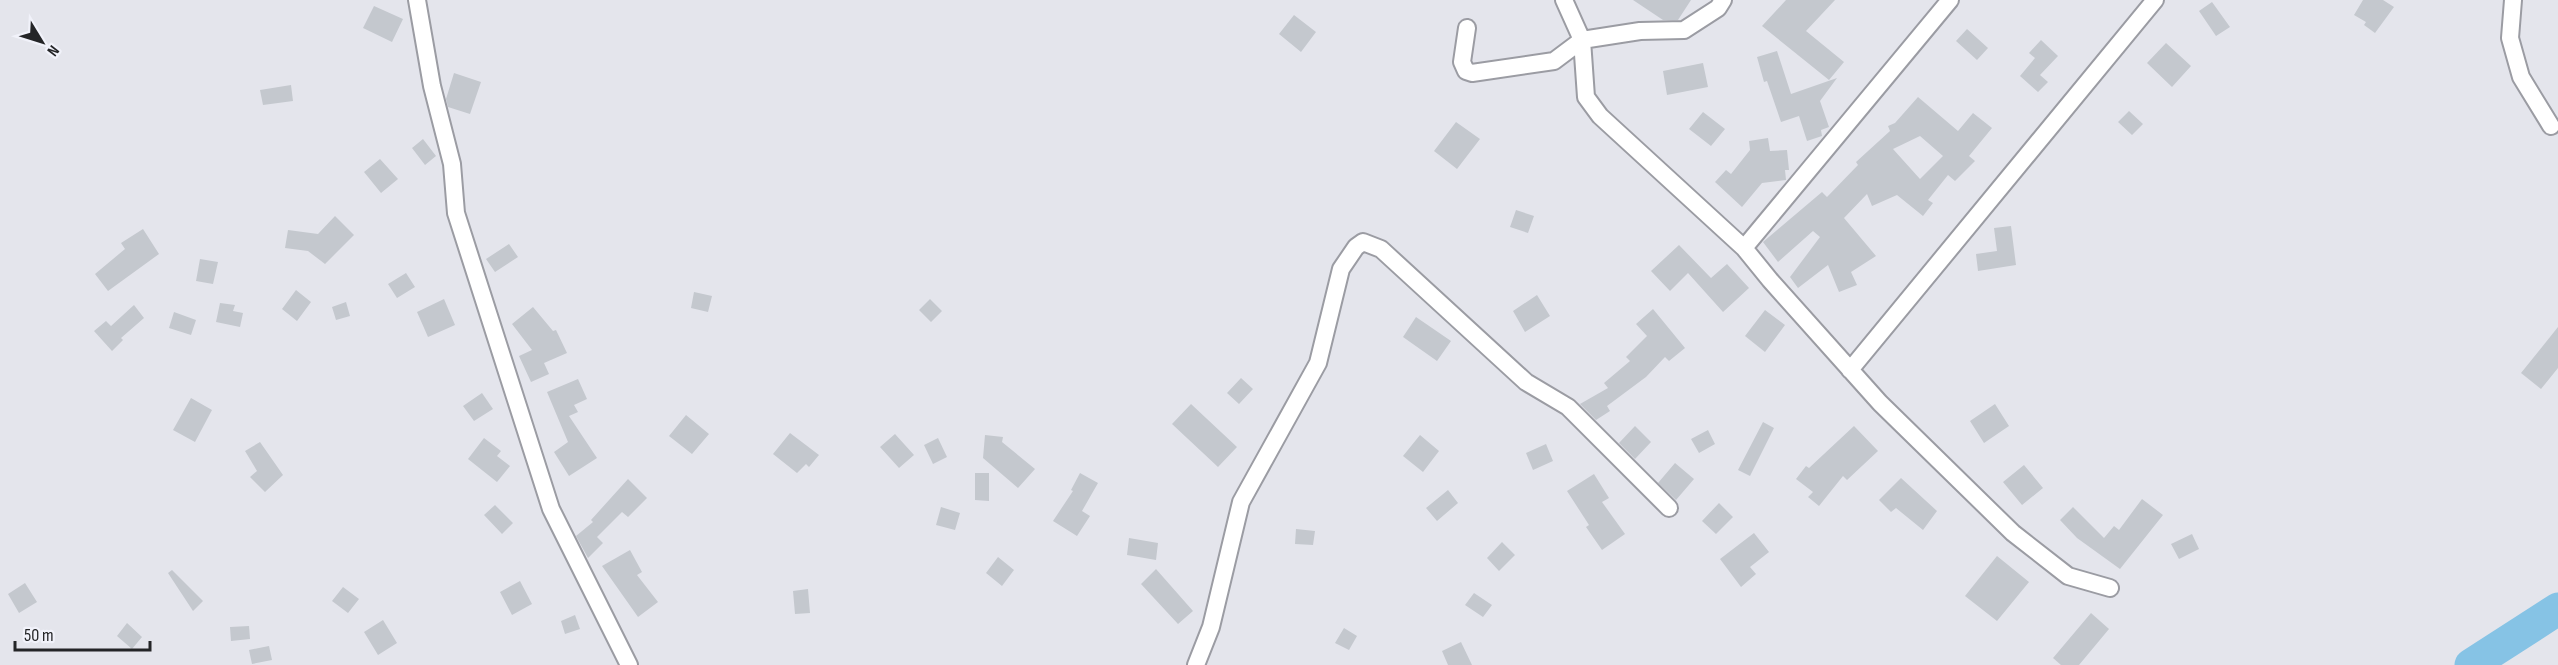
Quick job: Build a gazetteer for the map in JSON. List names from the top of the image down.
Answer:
{
  "scale_bar": "50 m",
  "north": "bottom right"
}
